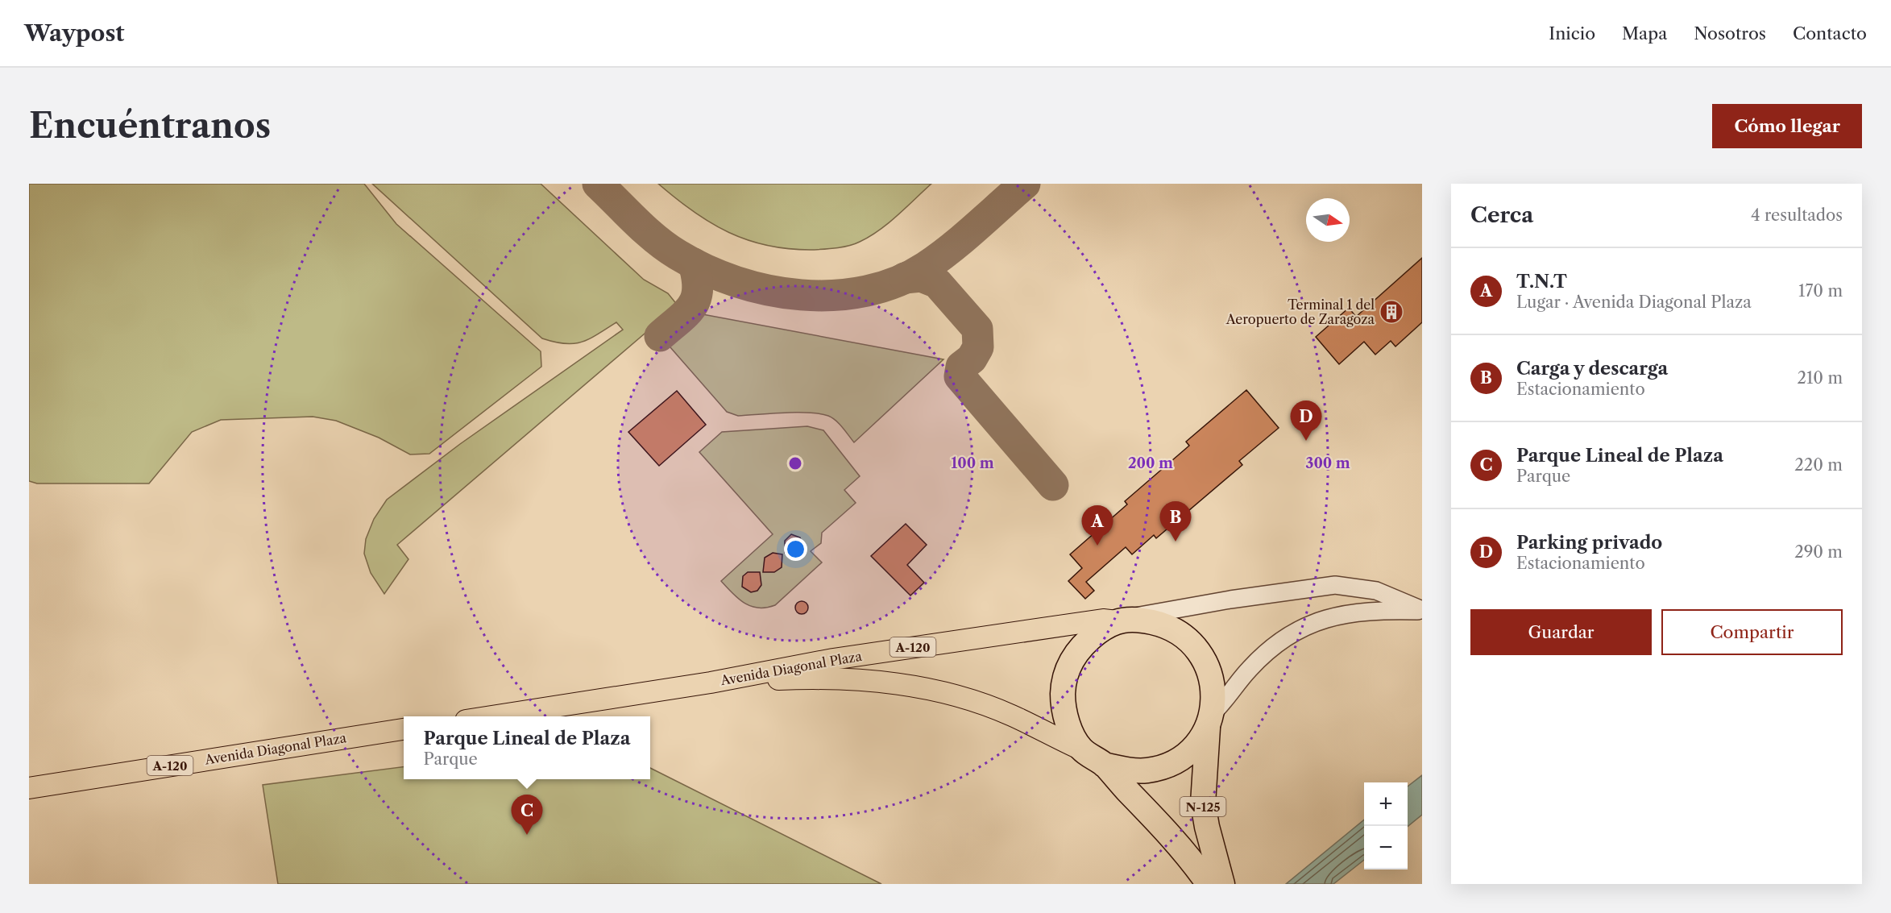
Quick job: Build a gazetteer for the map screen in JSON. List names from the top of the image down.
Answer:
{
  "streets": {
    "highway": ["N-125"],
    "main road": ["A-120", "Avenida Diagonal Plaza"]
  },
  "crossings": [
    ["A-120", "Avenida Diagonal Plaza"],
    ["A-120", "N-125"],
    ["Avenida Diagonal Plaza", "N-125"]
  ],
  "places": {
    "building": ["Terminal 1 del Aeropuerto de Zaragoza"]
  },
  "north": "right",
  "page": {
    "header": "Waypost",
    "nav": [
      "Inicio",
      "Mapa",
      "Nosotros",
      "Contacto"
    ],
    "buttons": [
      "Cómo llegar",
      ["Guardar", "Compartir"]
    ],
    "title": "Encuéntranos",
    "heading": ["Cerca", "4 resultados"],
    "list": [
      {
        "mark": "A",
        "name": "T.N.T",
        "note": "Lugar · Avenida Diagonal Plaza",
        "value": "170 m"
      },
      {
        "mark": "B",
        "name": "Carga y descarga",
        "note": "Estacionamiento",
        "value": "210 m"
      },
      {
        "mark": "C",
        "name": "Parque Lineal de Plaza",
        "note": "Parque",
        "value": "220 m"
      },
      {
        "mark": "D",
        "name": "Parking privado",
        "note": "Estacionamiento",
        "value": "290 m"
      }
    ],
    "pins": [
      "D",
      "B",
      "A",
      "C"
    ],
    "popup": ["Parque Lineal de Plaza", "Parque"],
    "map_buttons": ["+", "−"]
  },
  "rings": ["100 m", "200 m", "300 m"]
}
